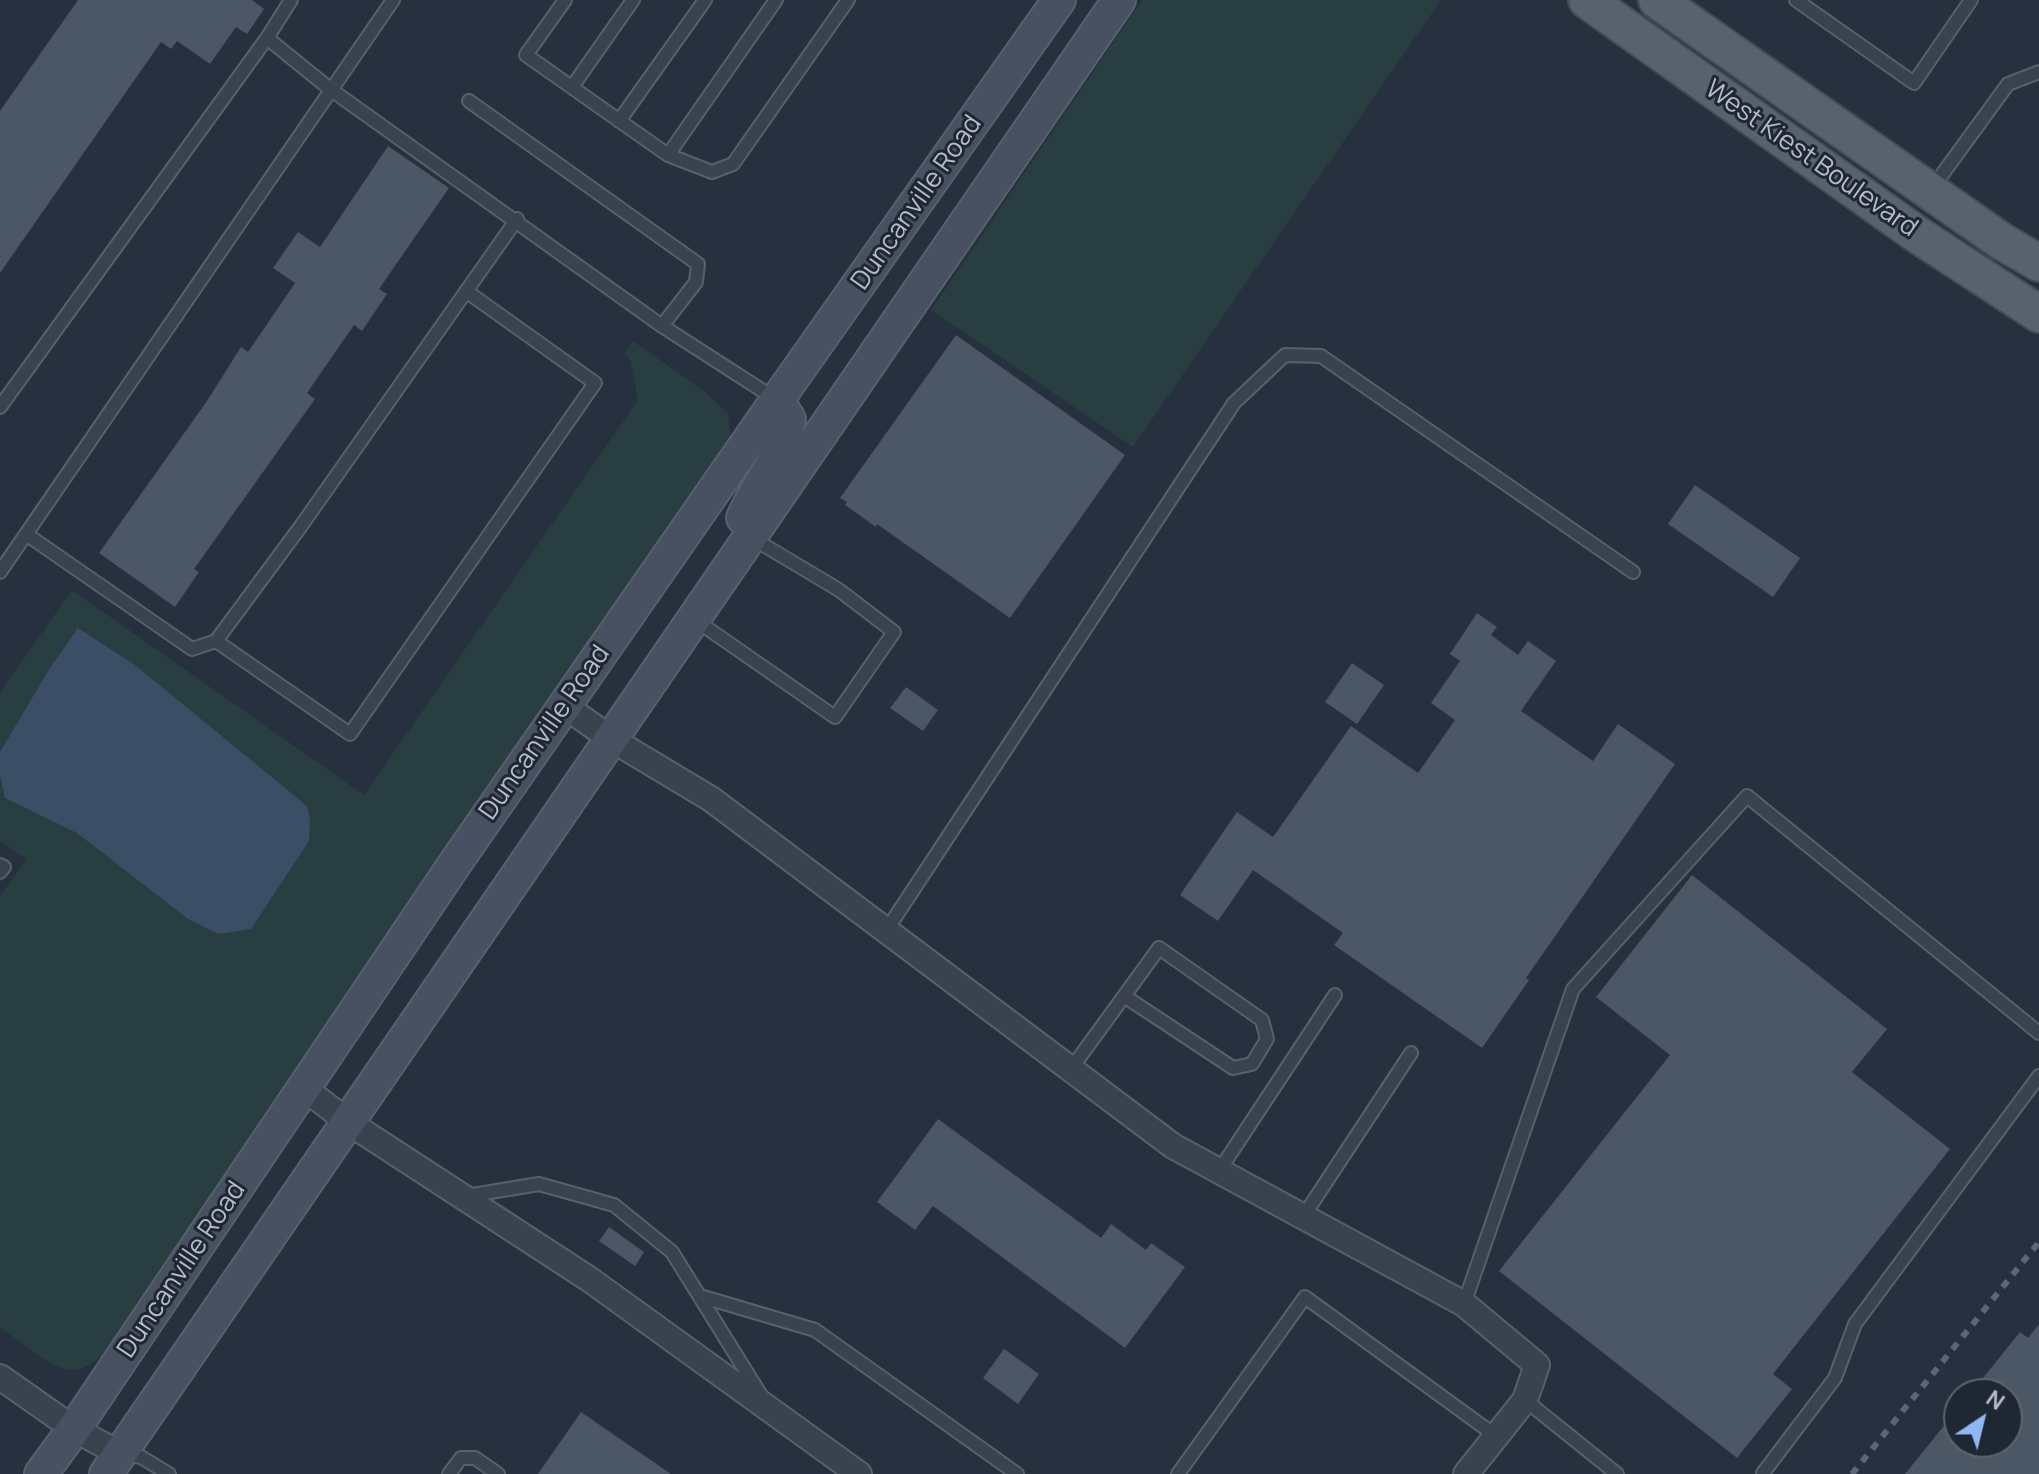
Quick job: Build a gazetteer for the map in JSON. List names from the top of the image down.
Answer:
{
  "streets": {
    "main road": ["West Kiest Boulevard", "Duncanville Road"]
  },
  "north": "top right"
}
